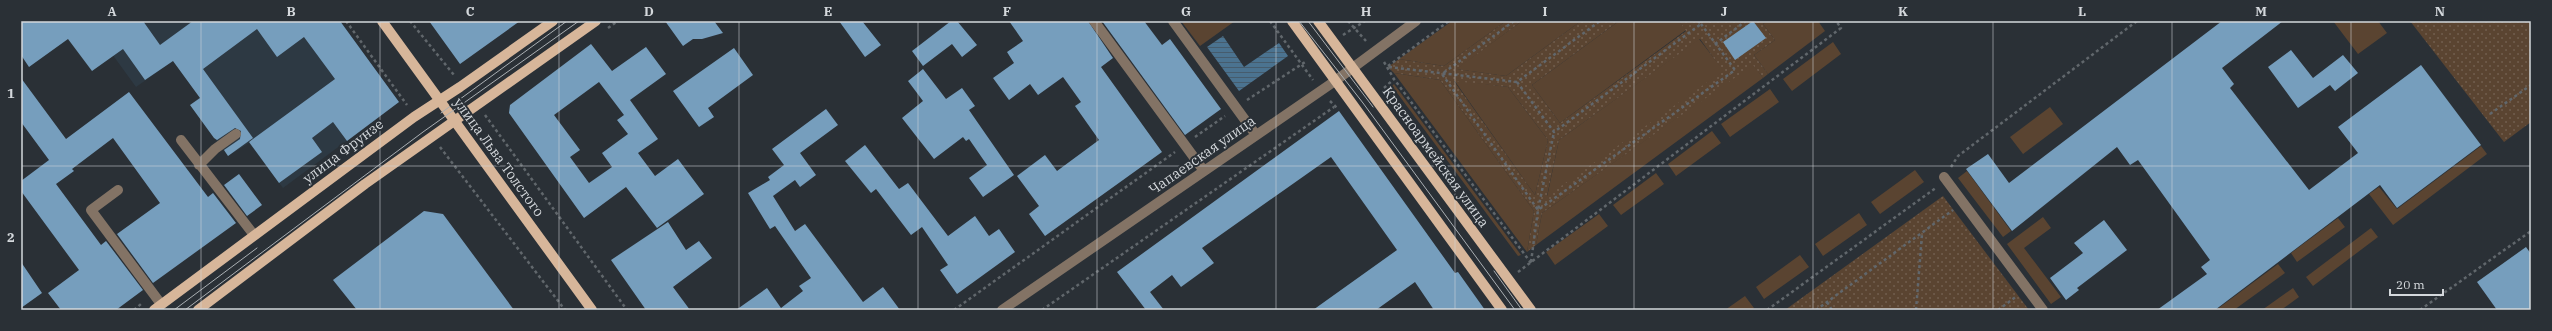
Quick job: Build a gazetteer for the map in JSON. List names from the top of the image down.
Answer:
{
  "streets": {
    "main road": ["улица Фрунзе", "улица Льва Толстого", "Красноармейская улица"],
    "street": ["Чапаевская улица"]
  },
  "crossings": [
    ["улица Фрунзе", "улица Льва Толстого"],
    ["Чапаевская улица", "Красноармейская улица"]
  ],
  "scale_bar": "20 m",
  "grid": {
    "columns": [
      "A",
      "B",
      "C",
      "D",
      "E",
      "F",
      "G",
      "H",
      "I",
      "J",
      "K",
      "L",
      "M",
      "N"
    ],
    "rows": ["1", "2"]
  }
}
